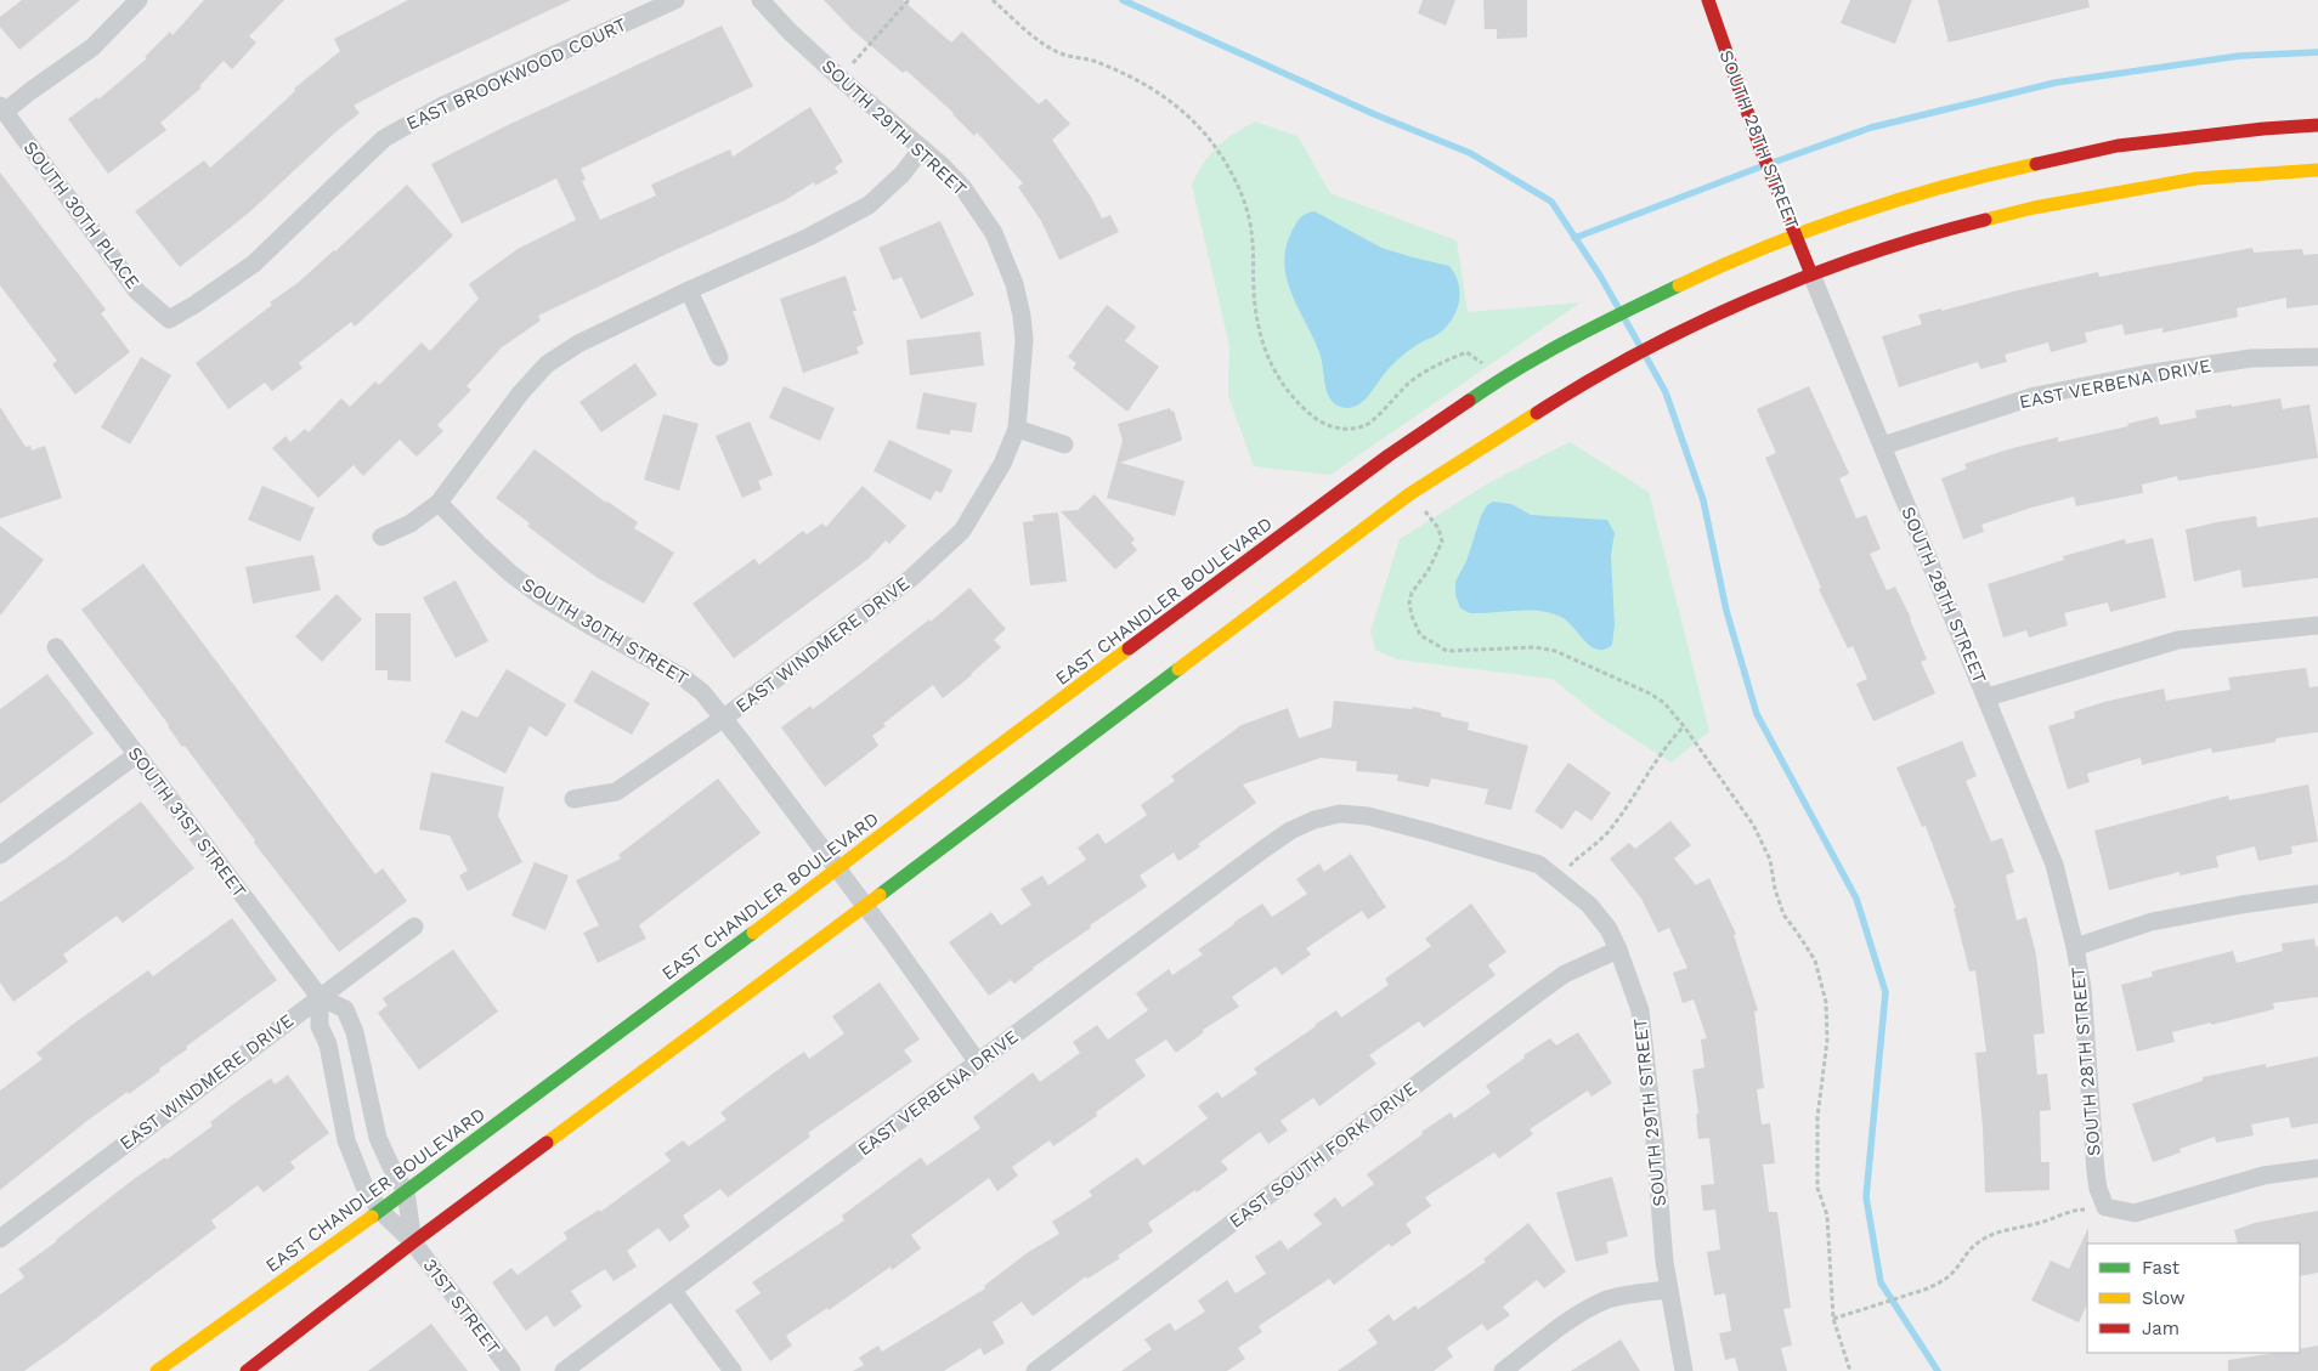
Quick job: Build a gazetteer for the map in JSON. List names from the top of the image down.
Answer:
{
  "streets": {
    "main road": ["SOUTH 28TH STREET", "EAST CHANDLER BOULEVARD"],
    "street": [
      "EAST BROOKWOOD COURT",
      "SOUTH 29TH STREET",
      "SOUTH 30TH PLACE",
      "EAST VERBENA DRIVE",
      "SOUTH 30TH STREET",
      "EAST WINDMERE DRIVE",
      "SOUTH 31ST STREET",
      "EAST SOUTH FORK DRIVE",
      "31ST STREET"
    ]
  },
  "crossings": [
    ["EAST BROOKWOOD COURT", "SOUTH 30TH PLACE"],
    ["SOUTH 29TH STREET", "EAST VERBENA DRIVE"],
    ["SOUTH 29TH STREET", "EAST WINDMERE DRIVE"],
    ["SOUTH 29TH STREET", "EAST SOUTH FORK DRIVE"],
    ["SOUTH 28TH STREET", "EAST VERBENA DRIVE"],
    ["SOUTH 28TH STREET", "EAST CHANDLER BOULEVARD"],
    ["EAST VERBENA DRIVE", "SOUTH 30TH STREET"],
    ["EAST CHANDLER BOULEVARD", "SOUTH 30TH STREET"],
    ["EAST CHANDLER BOULEVARD", "SOUTH 31ST STREET"],
    ["SOUTH 30TH STREET", "EAST WINDMERE DRIVE"],
    ["EAST WINDMERE DRIVE", "SOUTH 31ST STREET"],
    ["SOUTH 31ST STREET", "31ST STREET"]
  ],
  "legend": ["Fast", "Slow", "Jam"]
}
